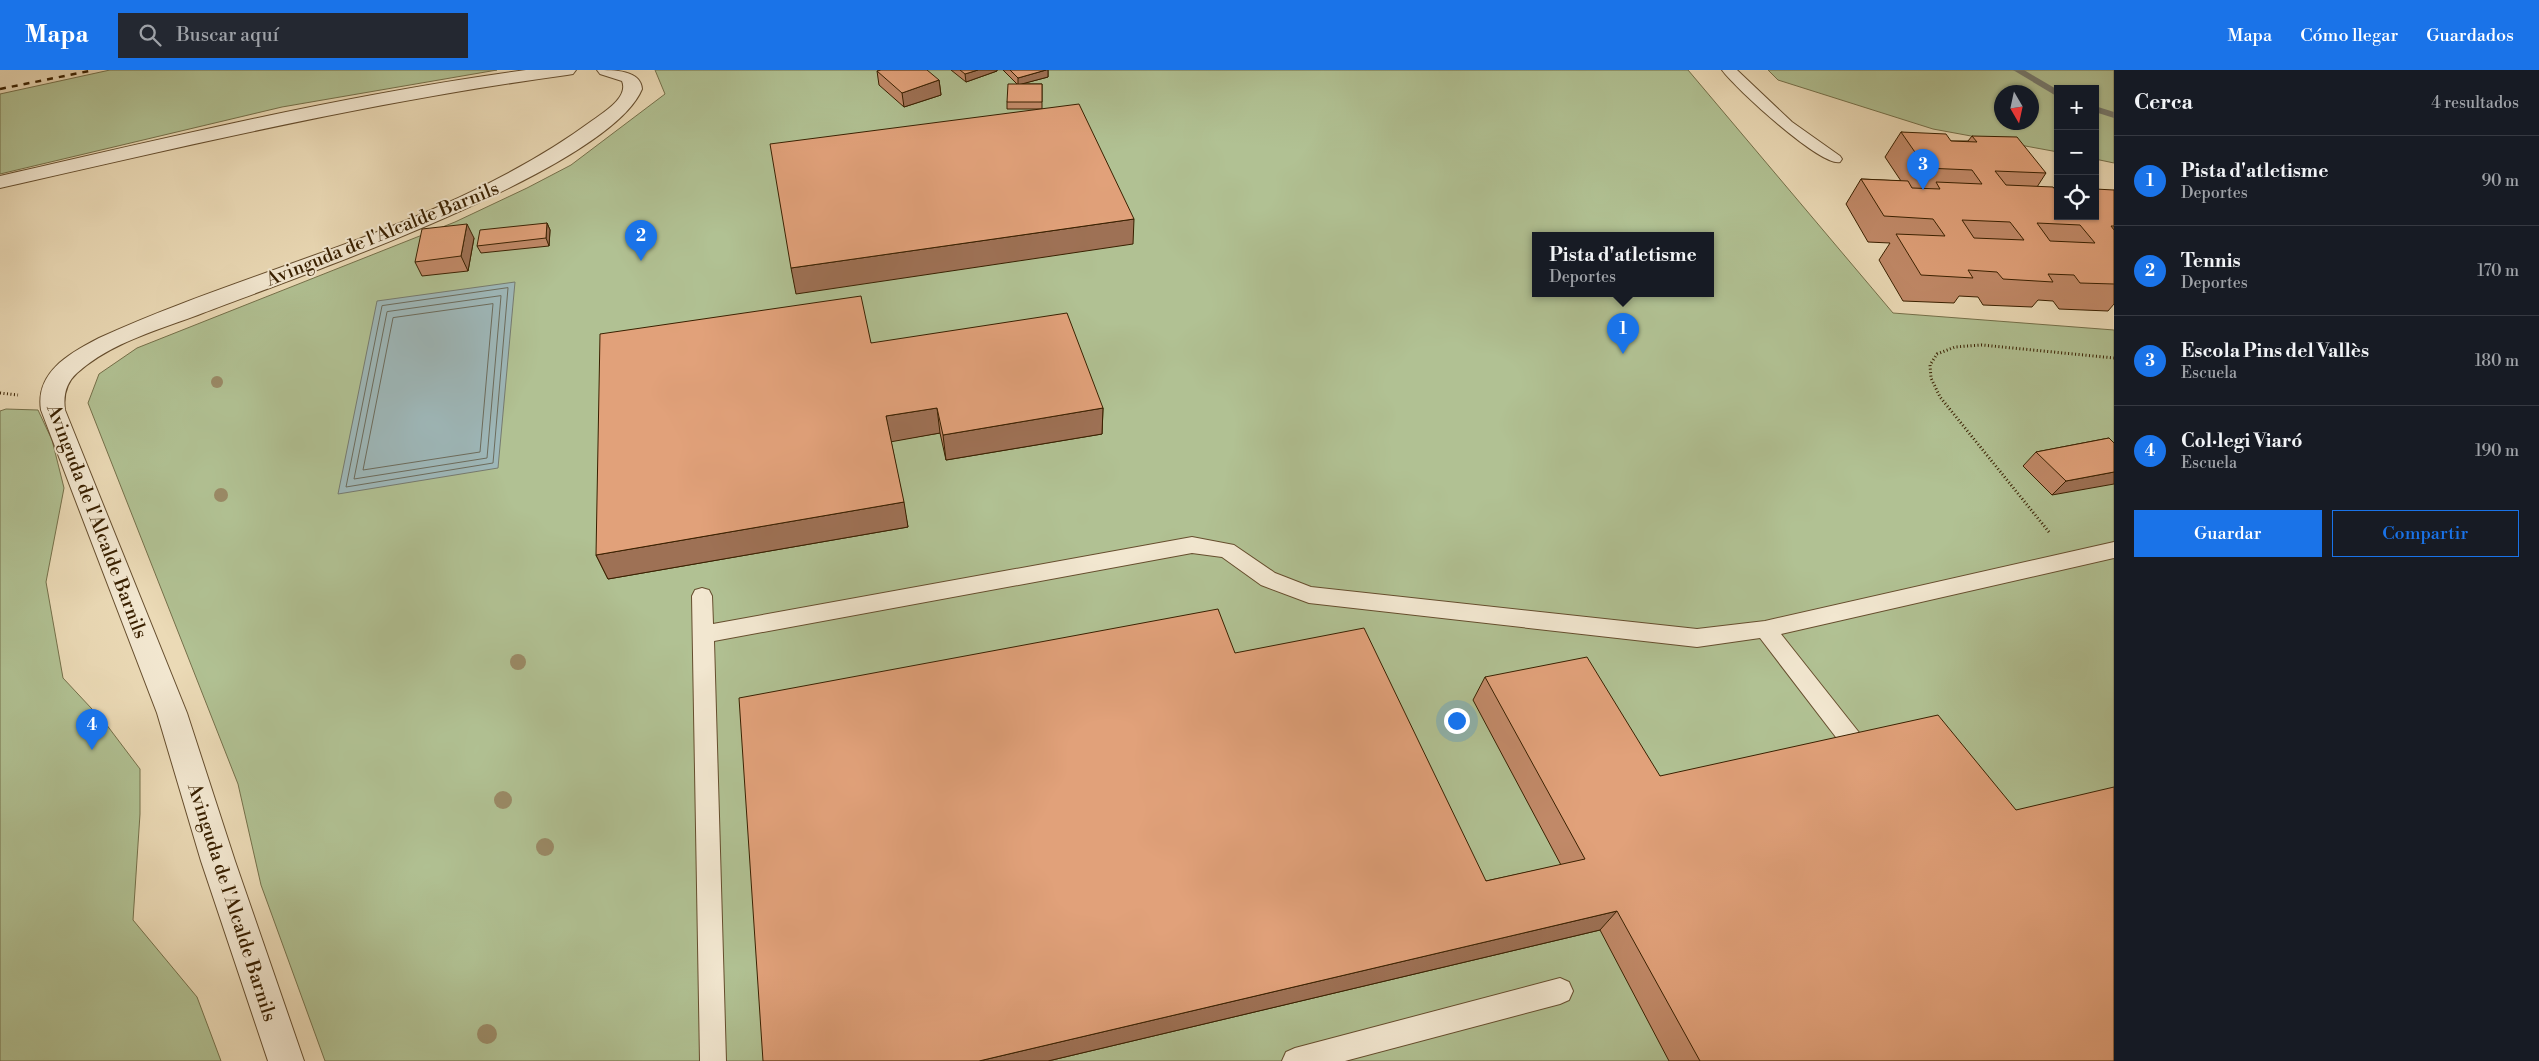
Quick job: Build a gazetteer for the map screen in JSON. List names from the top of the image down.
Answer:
{
  "streets": {
    "street": ["Avinguda de l'Alcalde Barnils"]
  },
  "north": "bottom",
  "page": {
    "header": "Mapa",
    "search": "Buscar aquí",
    "nav": ["Mapa", "Cómo llegar", "Guardados"],
    "heading": ["Cerca", "4 resultados"],
    "map_buttons": ["+", "−"],
    "list": [
      {
        "mark": "1",
        "name": "Pista d'atletisme",
        "note": "Deportes",
        "value": "90 m"
      },
      {
        "mark": "2",
        "name": "Tennis",
        "note": "Deportes",
        "value": "170 m"
      },
      {
        "mark": "3",
        "name": "Escola Pins del Vallès",
        "note": "Escuela",
        "value": "180 m"
      },
      {
        "mark": "4",
        "name": "Col·legi Viaró",
        "note": "Escuela",
        "value": "190 m"
      }
    ],
    "pins": [
      "3",
      "2",
      "1",
      "4"
    ],
    "popup": ["Pista d'atletisme", "Deportes"],
    "buttons": ["Guardar", "Compartir"]
  }
}
